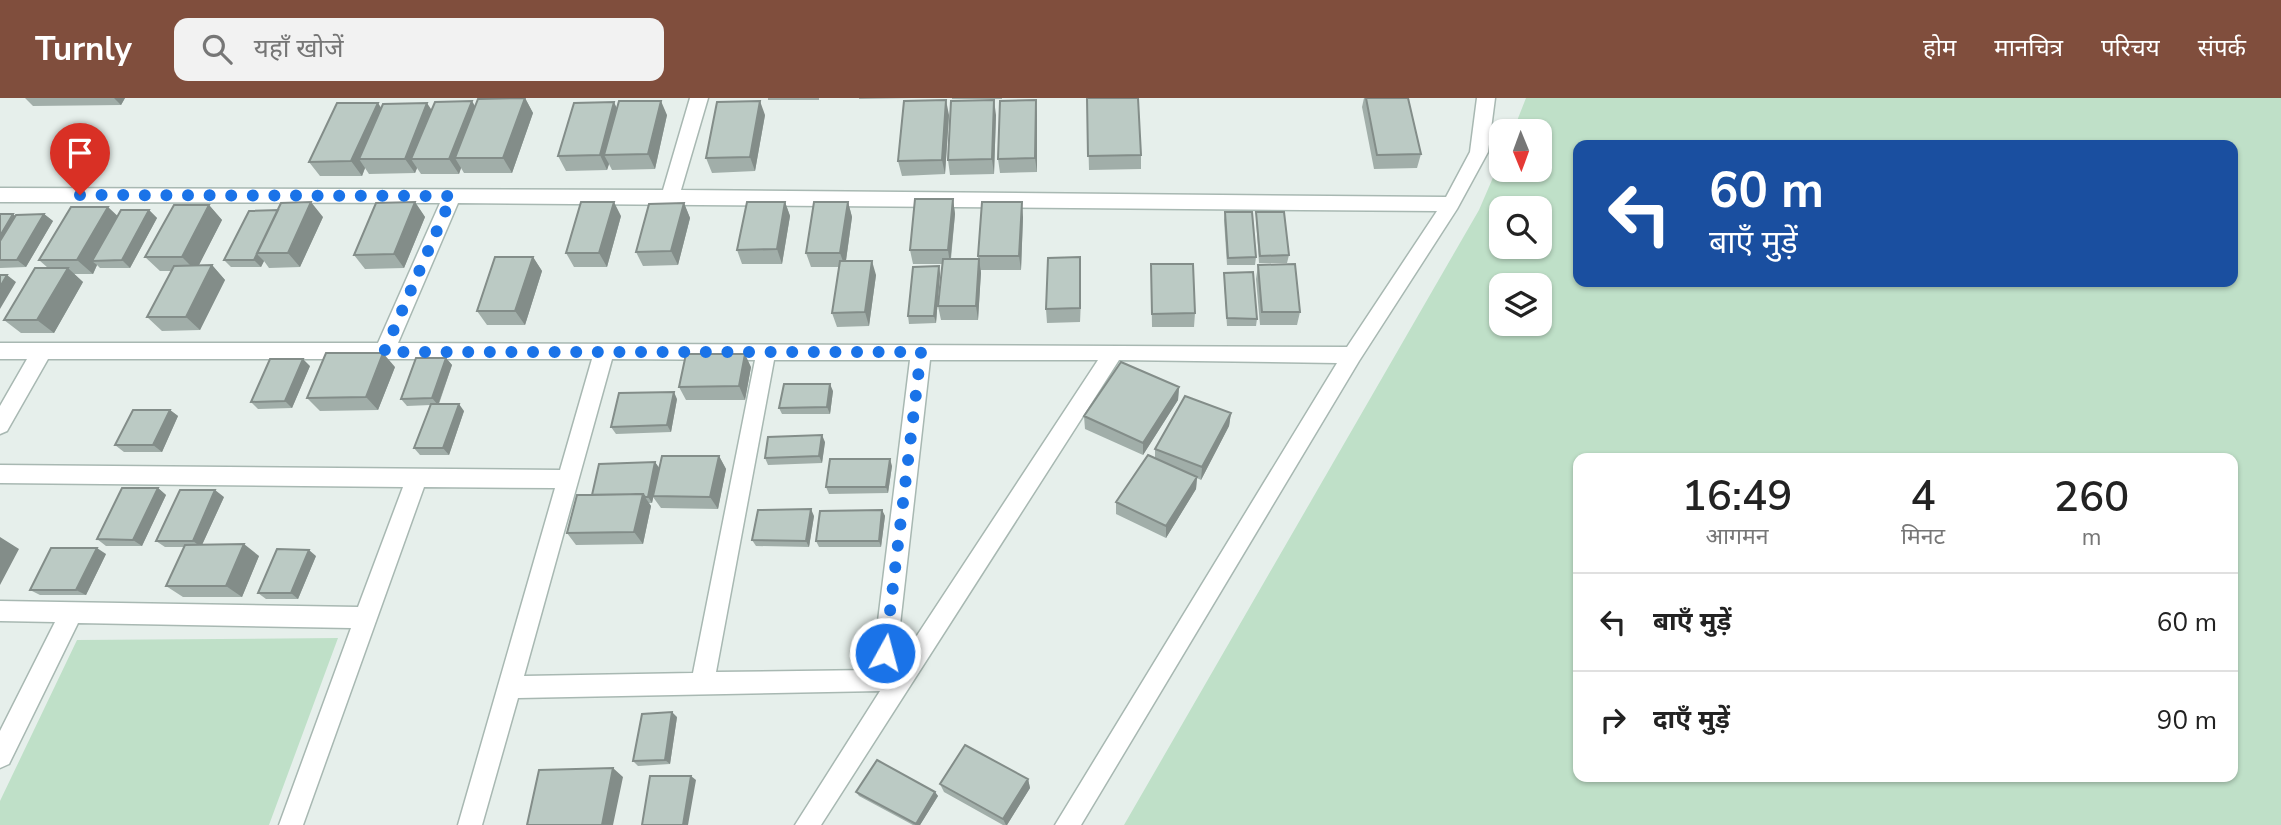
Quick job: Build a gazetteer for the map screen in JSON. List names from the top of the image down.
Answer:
{
  "north": "bottom",
  "page": {
    "header": "Turnly",
    "search": "यहाँ खोजें",
    "nav": [
      "होम",
      "मानचित्र",
      "परिचय",
      "संपर्क"
    ],
    "turn": ["60 m", "बाएँ मुड़ें"],
    "eta": [
      "16:49",
      "आगमन",
      "4",
      "मिनट",
      "260",
      "m"
    ],
    "list": [
      {
        "name": "बाएँ मुड़ें",
        "value": "60 m"
      },
      {
        "name": "दाएँ मुड़ें",
        "value": "90 m"
      }
    ]
  }
}
